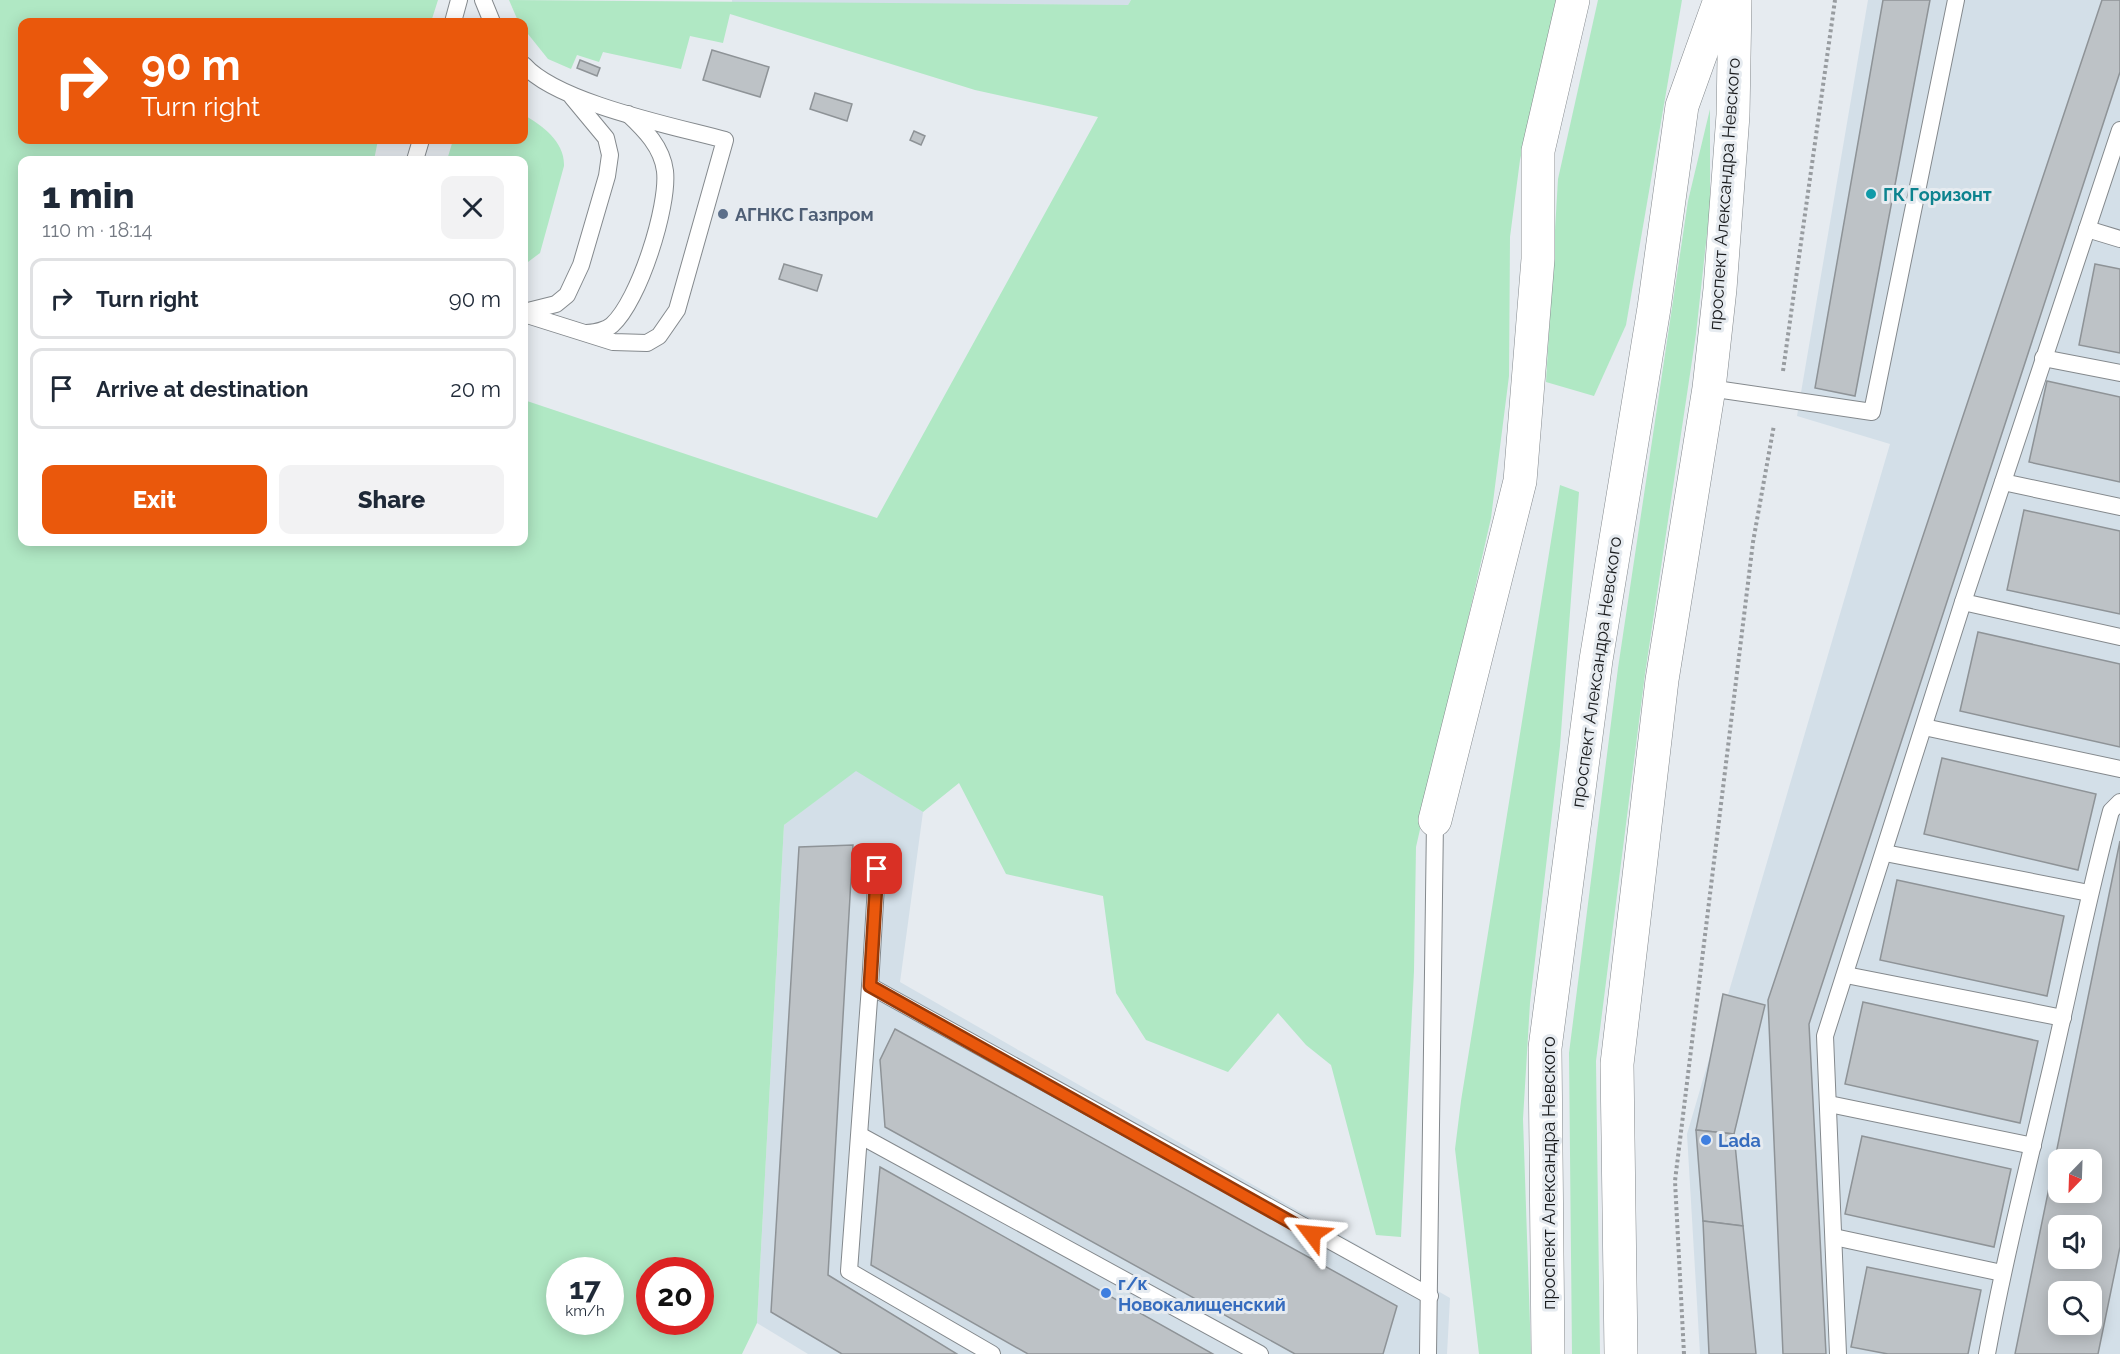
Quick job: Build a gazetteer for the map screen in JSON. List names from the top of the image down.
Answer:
{
  "streets": {
    "main road": ["проспект Александра Невского"]
  },
  "places": [
    "ГК Горизонт",
    "АГНКС Газпром",
    "Lada",
    "г/к Новокалищенский"
  ],
  "north": "bottom left",
  "page": {
    "turn": ["90 m", "Turn right"],
    "heading": ["1 min", "110 m · 18:14"],
    "list": [
      {
        "name": "Turn right",
        "value": "90 m"
      },
      {
        "name": "Arrive at destination",
        "value": "20 m"
      }
    ],
    "buttons": ["Exit", "Share"],
    "speed": "17 km/h",
    "limit": "20"
  }
}
